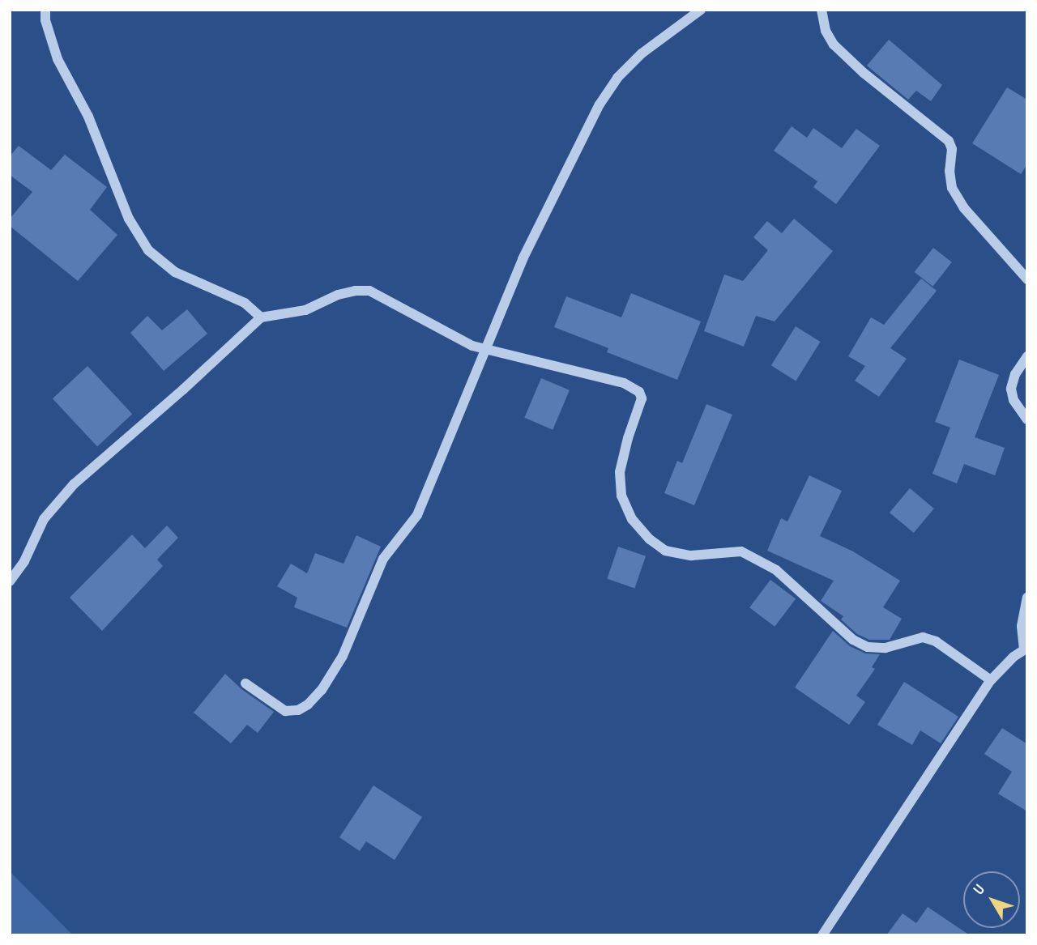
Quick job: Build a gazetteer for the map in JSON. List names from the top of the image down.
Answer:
{
  "north": "top left"
}
